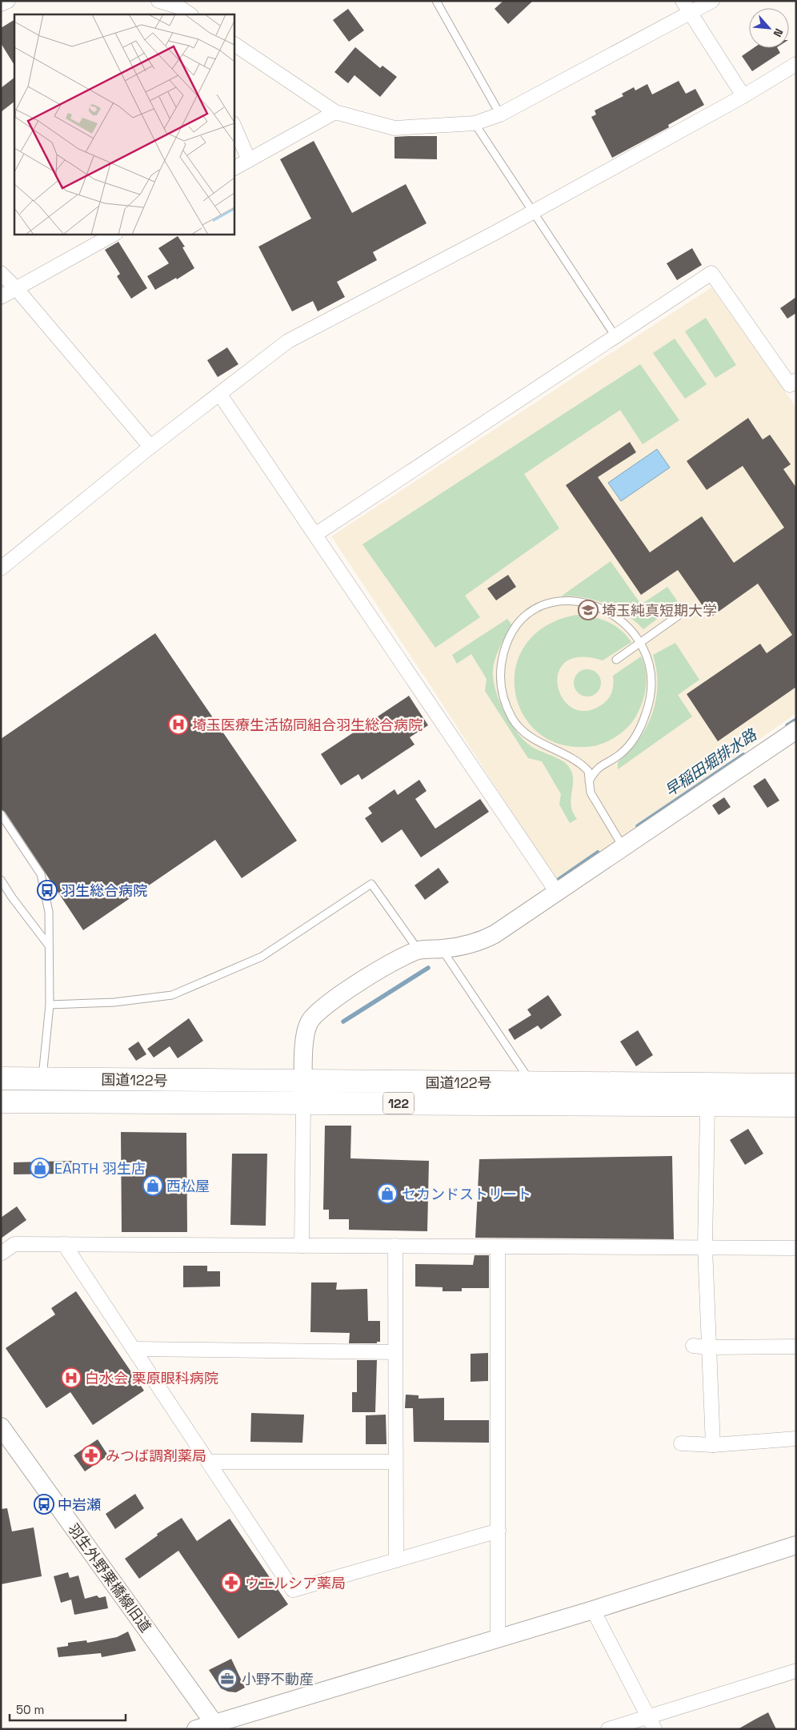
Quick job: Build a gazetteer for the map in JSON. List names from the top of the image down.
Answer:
{
  "streets": {
    "highway": ["国道122号", "122"],
    "street": ["羽生外野栗橋線旧道"]
  },
  "water": ["早稲田堀排水路"],
  "places": {
    "school or university": ["埼玉純真短期大学"],
    "hospital": ["埼玉医療生活協同組合羽生総合病院", "白水会 栗原眼科病院"],
    "bus stop": ["羽生総合病院", "中岩瀬"],
    "shop": ["EARTH 羽生店", "西松屋", "セカンドストリート"],
    "pharmacy": ["みつば調剤薬局", "ウエルシア薬局"],
    "office": ["小野不動産"]
  },
  "scale_bar": "50 m",
  "north": "bottom right"
}
